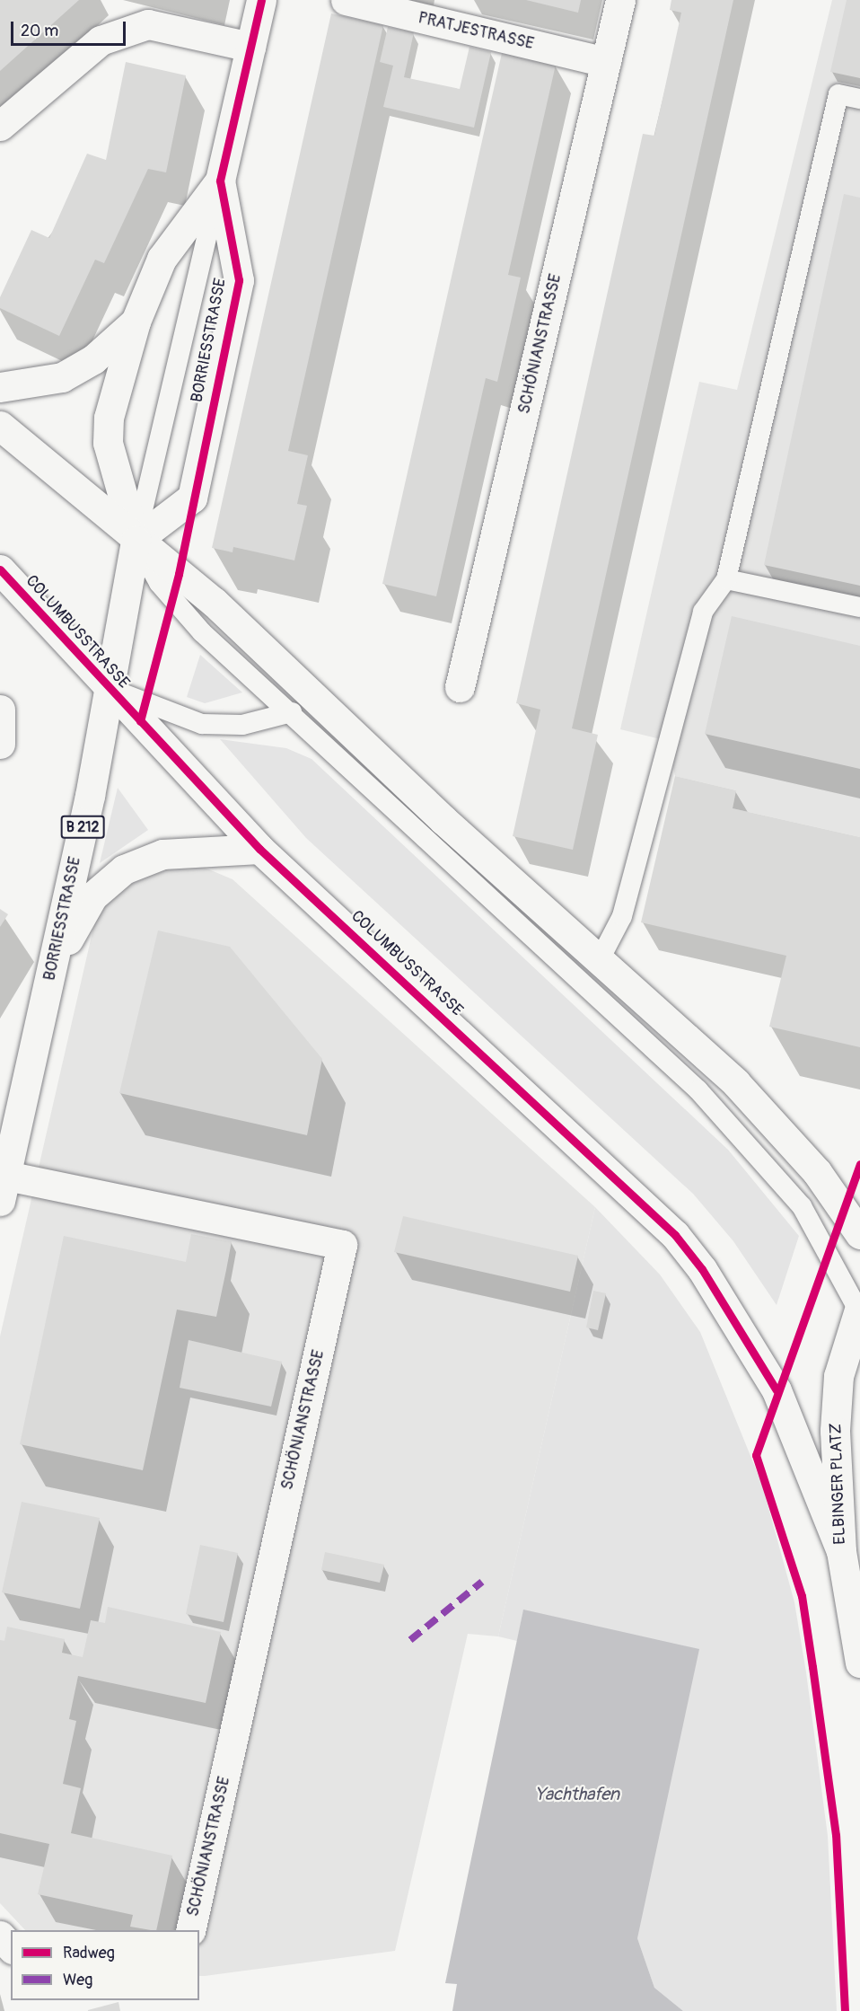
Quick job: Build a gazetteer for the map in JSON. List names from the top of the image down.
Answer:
{
  "streets": {
    "main road": [
      "PRATJESTRASSE",
      "BORRIESSTRASSE",
      "SCHÖNIANSTRASSE",
      "COLUMBUSSTRASSE",
      "B 212",
      "ELBINGER PLATZ"
    ]
  },
  "crossings": [
    ["PRATJESTRASSE", "SCHÖNIANSTRASSE"],
    ["BORRIESSTRASSE", "SCHÖNIANSTRASSE"],
    ["BORRIESSTRASSE", "COLUMBUSSTRASSE"],
    ["COLUMBUSSTRASSE", "ELBINGER PLATZ"]
  ],
  "water": ["Yachthafen"],
  "legend": ["Radweg", "Weg"],
  "scale_bar": "20 m"
}
